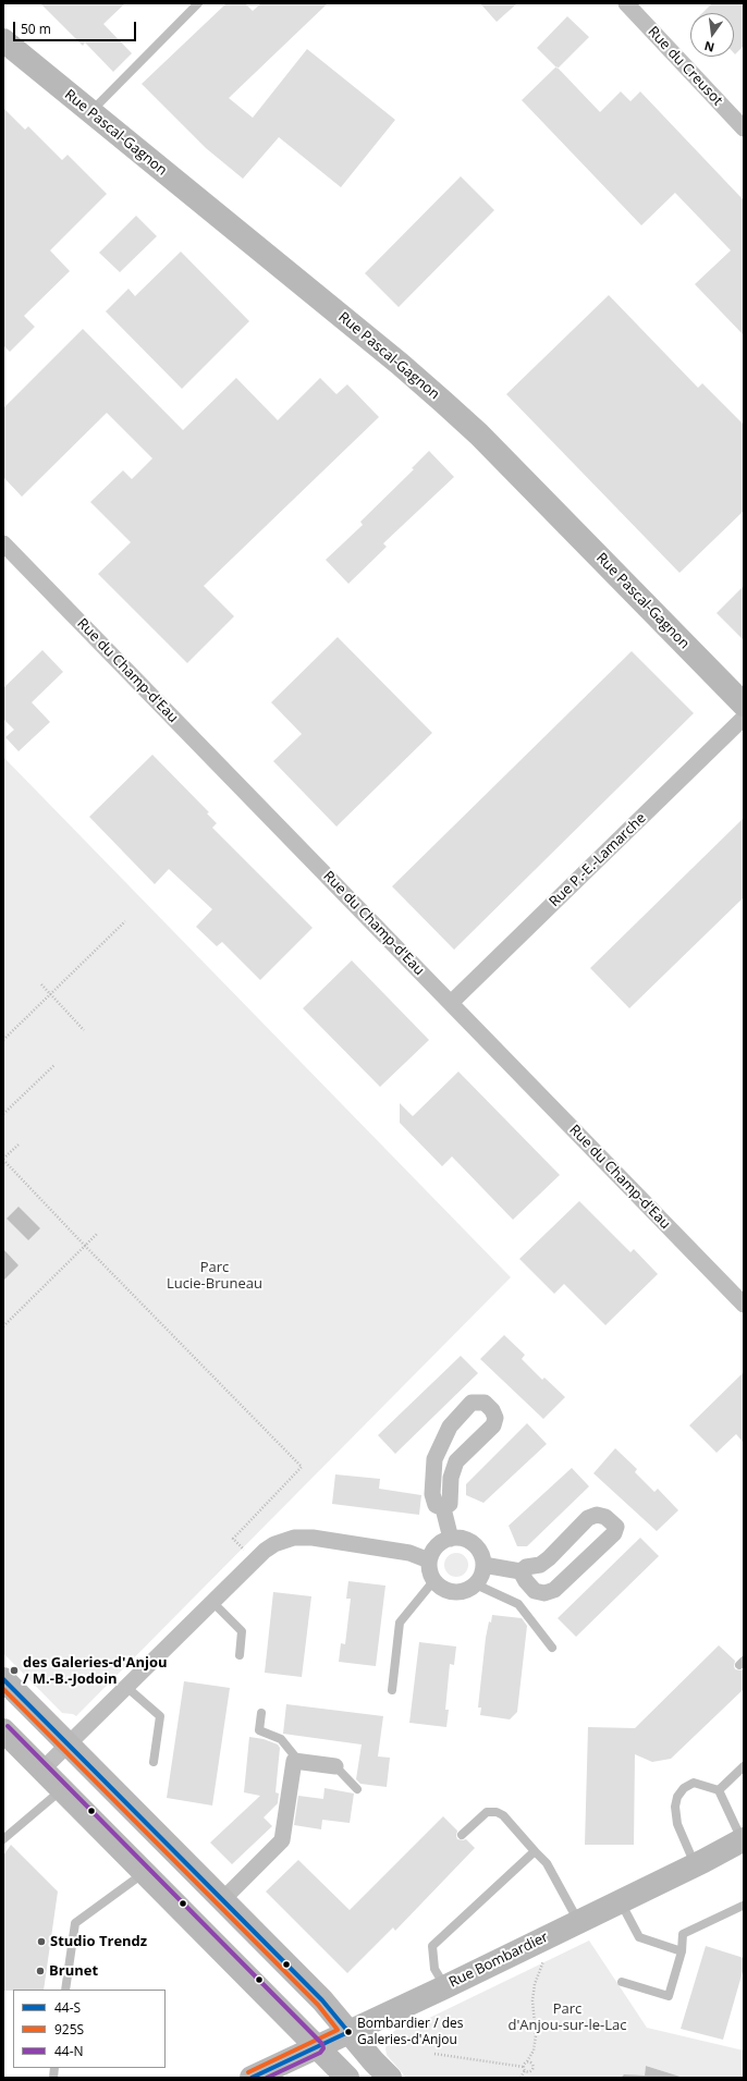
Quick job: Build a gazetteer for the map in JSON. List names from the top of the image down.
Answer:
{
  "streets": {
    "street": [
      "Rue du Creusot",
      "Rue Pascal-Gagnon",
      "Rue du Champ-d'Eau",
      "Rue P.-E.-Lamarche",
      "Rue Bombardier"
    ]
  },
  "crossings": [
    ["Rue du Champ-d'Eau", "Rue P.-E.-Lamarche"]
  ],
  "parks": ["Parc Lucie-Bruneau", "Parc d'Anjou-sur-le-Lac"],
  "places": [
    "des Galeries-d'Anjou / M.-B.-Jodoin",
    "Studio Trendz",
    "Brunet",
    "Bombardier / des Galeries-d'Anjou"
  ],
  "lines": ["transit line 44-S", "transit line 925S", "transit line 44-N"],
  "legend": ["44-S", "925S", "44-N"],
  "scale_bar": "50 m",
  "north": "bottom"
}
